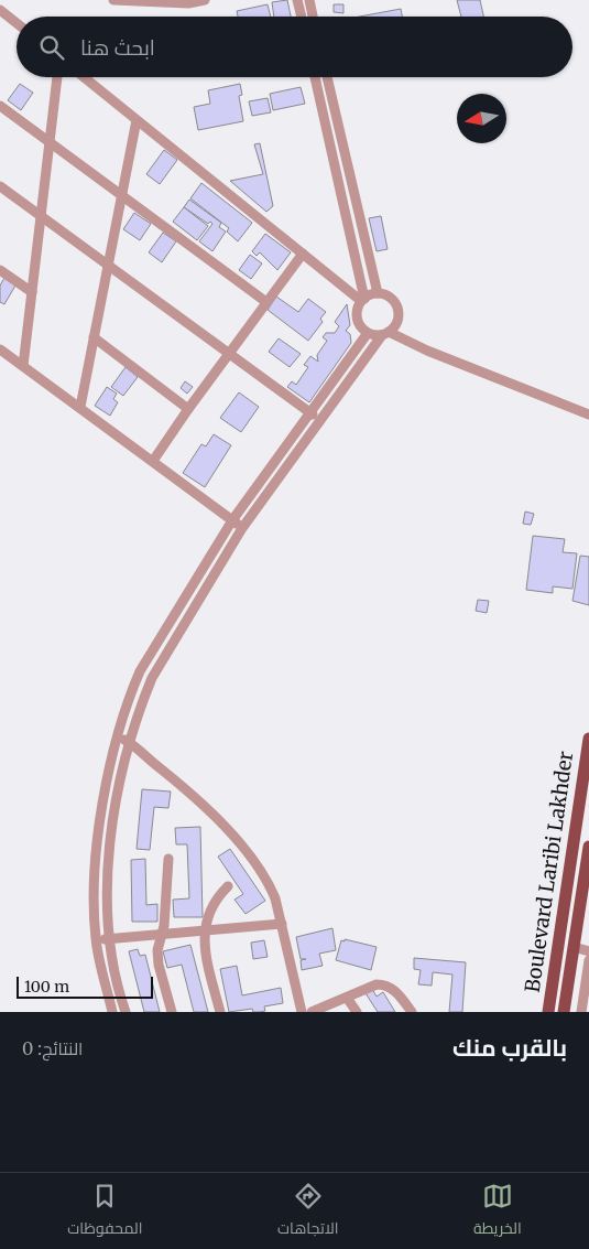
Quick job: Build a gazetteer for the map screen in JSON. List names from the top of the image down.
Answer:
{
  "streets": {
    "main road": ["Boulevard Laribi Lakhder"]
  },
  "scale_bar": "100 m",
  "north": "left",
  "page": {
    "search": "ابحث هنا",
    "scale": "100 m",
    "heading": ["بالقرب منك", "النتائج: 0"],
    "nav": ["الخريطة", "الاتجاهات", "المحفوظات"]
  }
}
